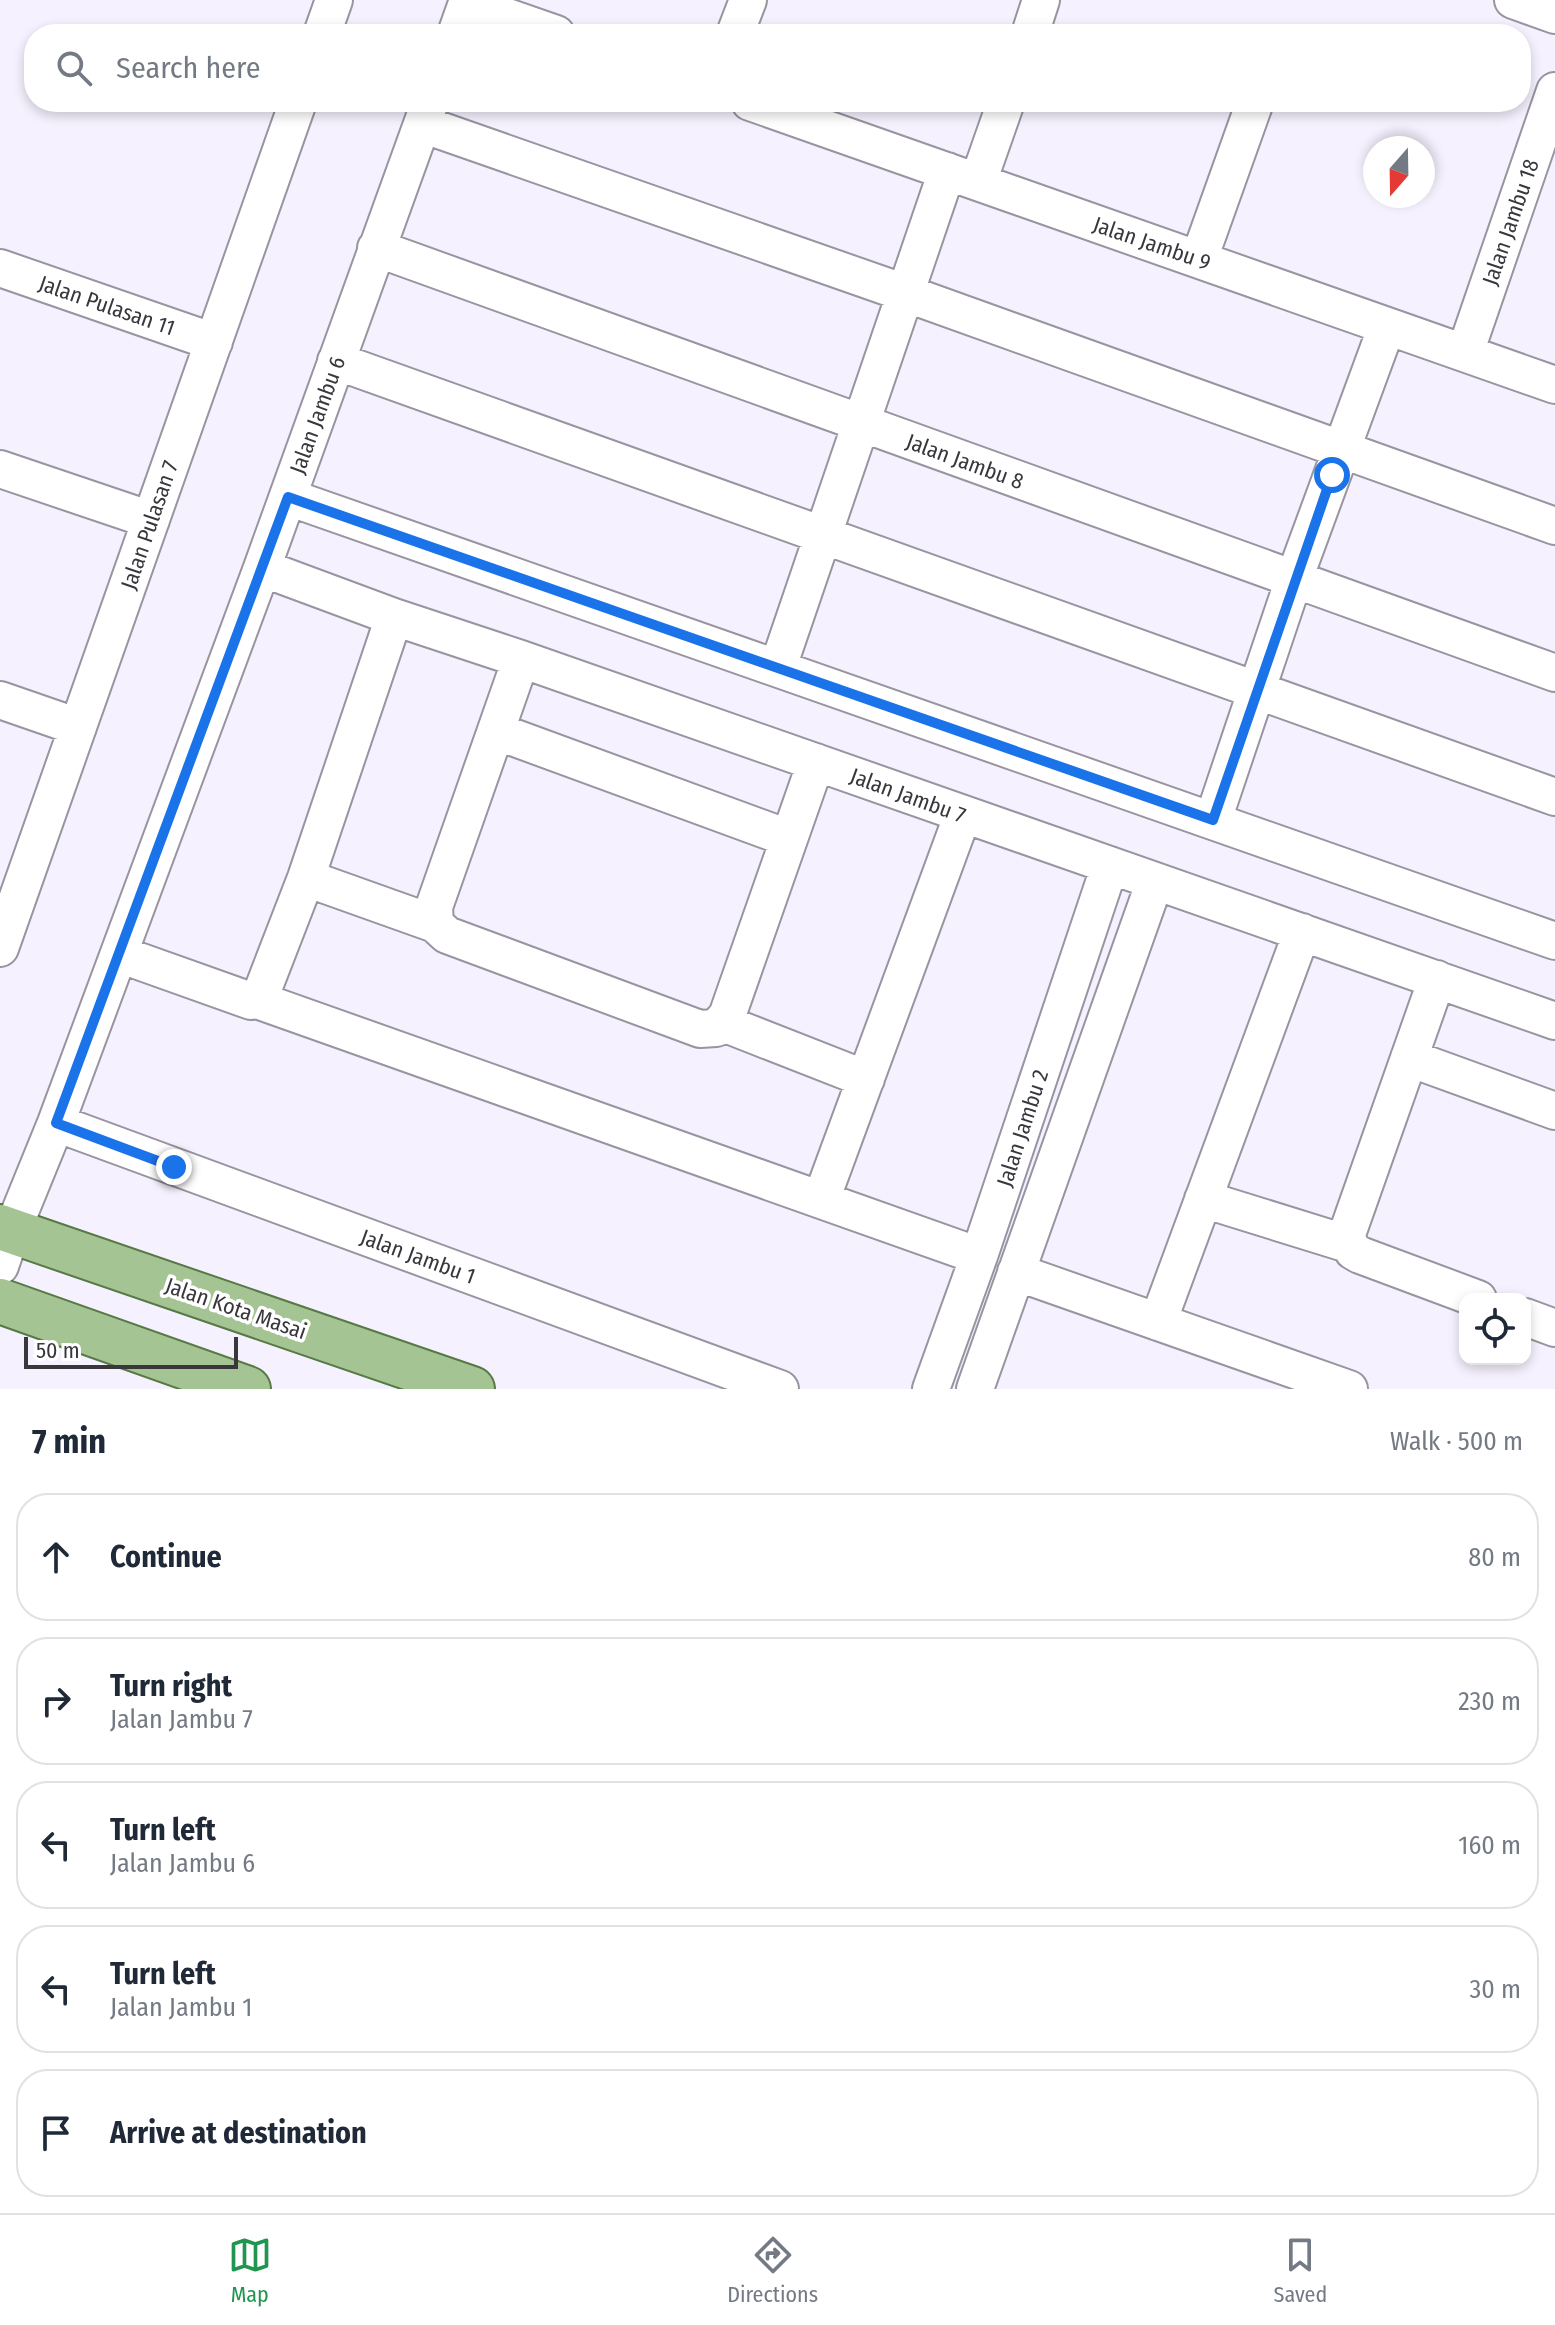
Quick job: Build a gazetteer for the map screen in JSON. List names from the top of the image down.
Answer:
{
  "streets": {
    "main road": ["Jalan Kota Masai"],
    "street": [
      "Jalan Jambu 18",
      "Jalan Jambu 9",
      "Jalan Pulasan 11",
      "Jalan Jambu 6",
      "Jalan Jambu 8",
      "Jalan Pulasan 7",
      "Jalan Jambu 7",
      "Jalan Jambu 2",
      "Jalan Jambu 1"
    ]
  },
  "crossings": [
    ["Jalan Jambu 18", "Jalan Jambu 9"],
    ["Jalan Pulasan 11", "Jalan Pulasan 7"],
    ["Jalan Jambu 6", "Jalan Jambu 8"],
    ["Jalan Jambu 6", "Jalan Jambu 7"],
    ["Jalan Jambu 6", "Jalan Jambu 1"],
    ["Jalan Jambu 6", "Jalan Kota Masai"],
    ["Jalan Jambu 7", "Jalan Jambu 2"]
  ],
  "scale_bar": "50 m",
  "north": "bottom",
  "page": {
    "search": "Search here",
    "scale": "50 m",
    "heading": ["7 min", "Walk · 500 m"],
    "list": [
      ["Continue", "80 m"],
      ["Turn right", "Jalan Jambu 7", "230 m"],
      ["Turn left", "Jalan Jambu 6", "160 m"],
      ["Turn left", "Jalan Jambu 1", "30 m"],
      "Arrive at destination"
    ],
    "nav": ["Map", "Directions", "Saved"]
  }
}
